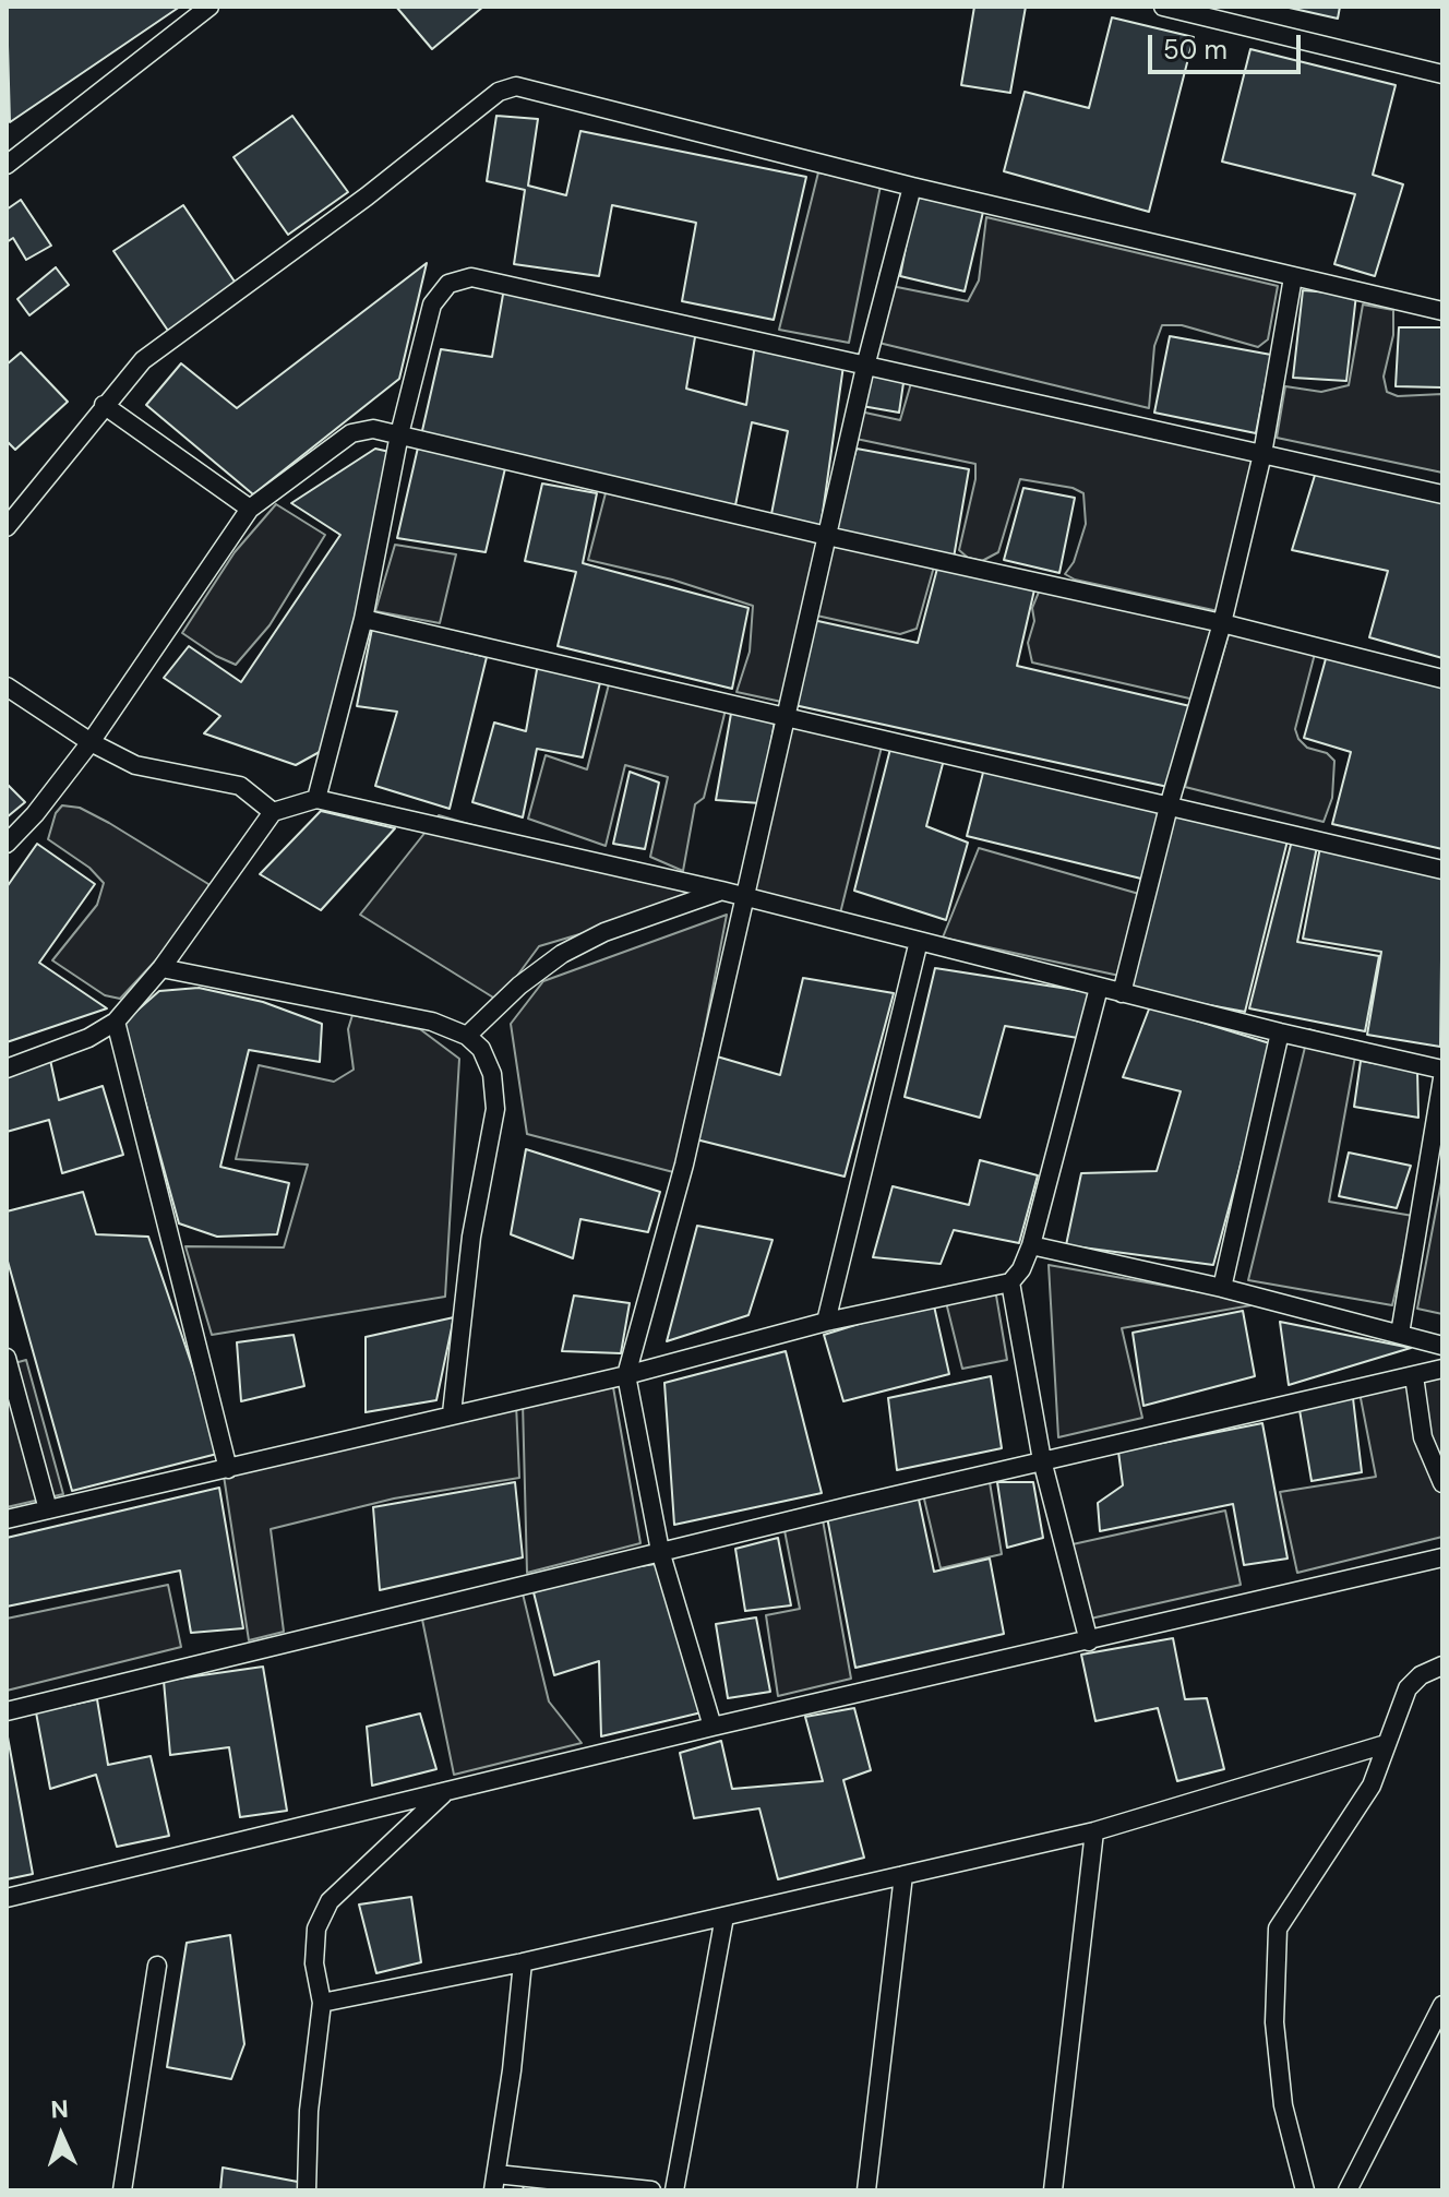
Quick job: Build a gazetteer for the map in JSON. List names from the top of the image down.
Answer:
{
  "scale_bar": "50 m",
  "north": "top"
}
